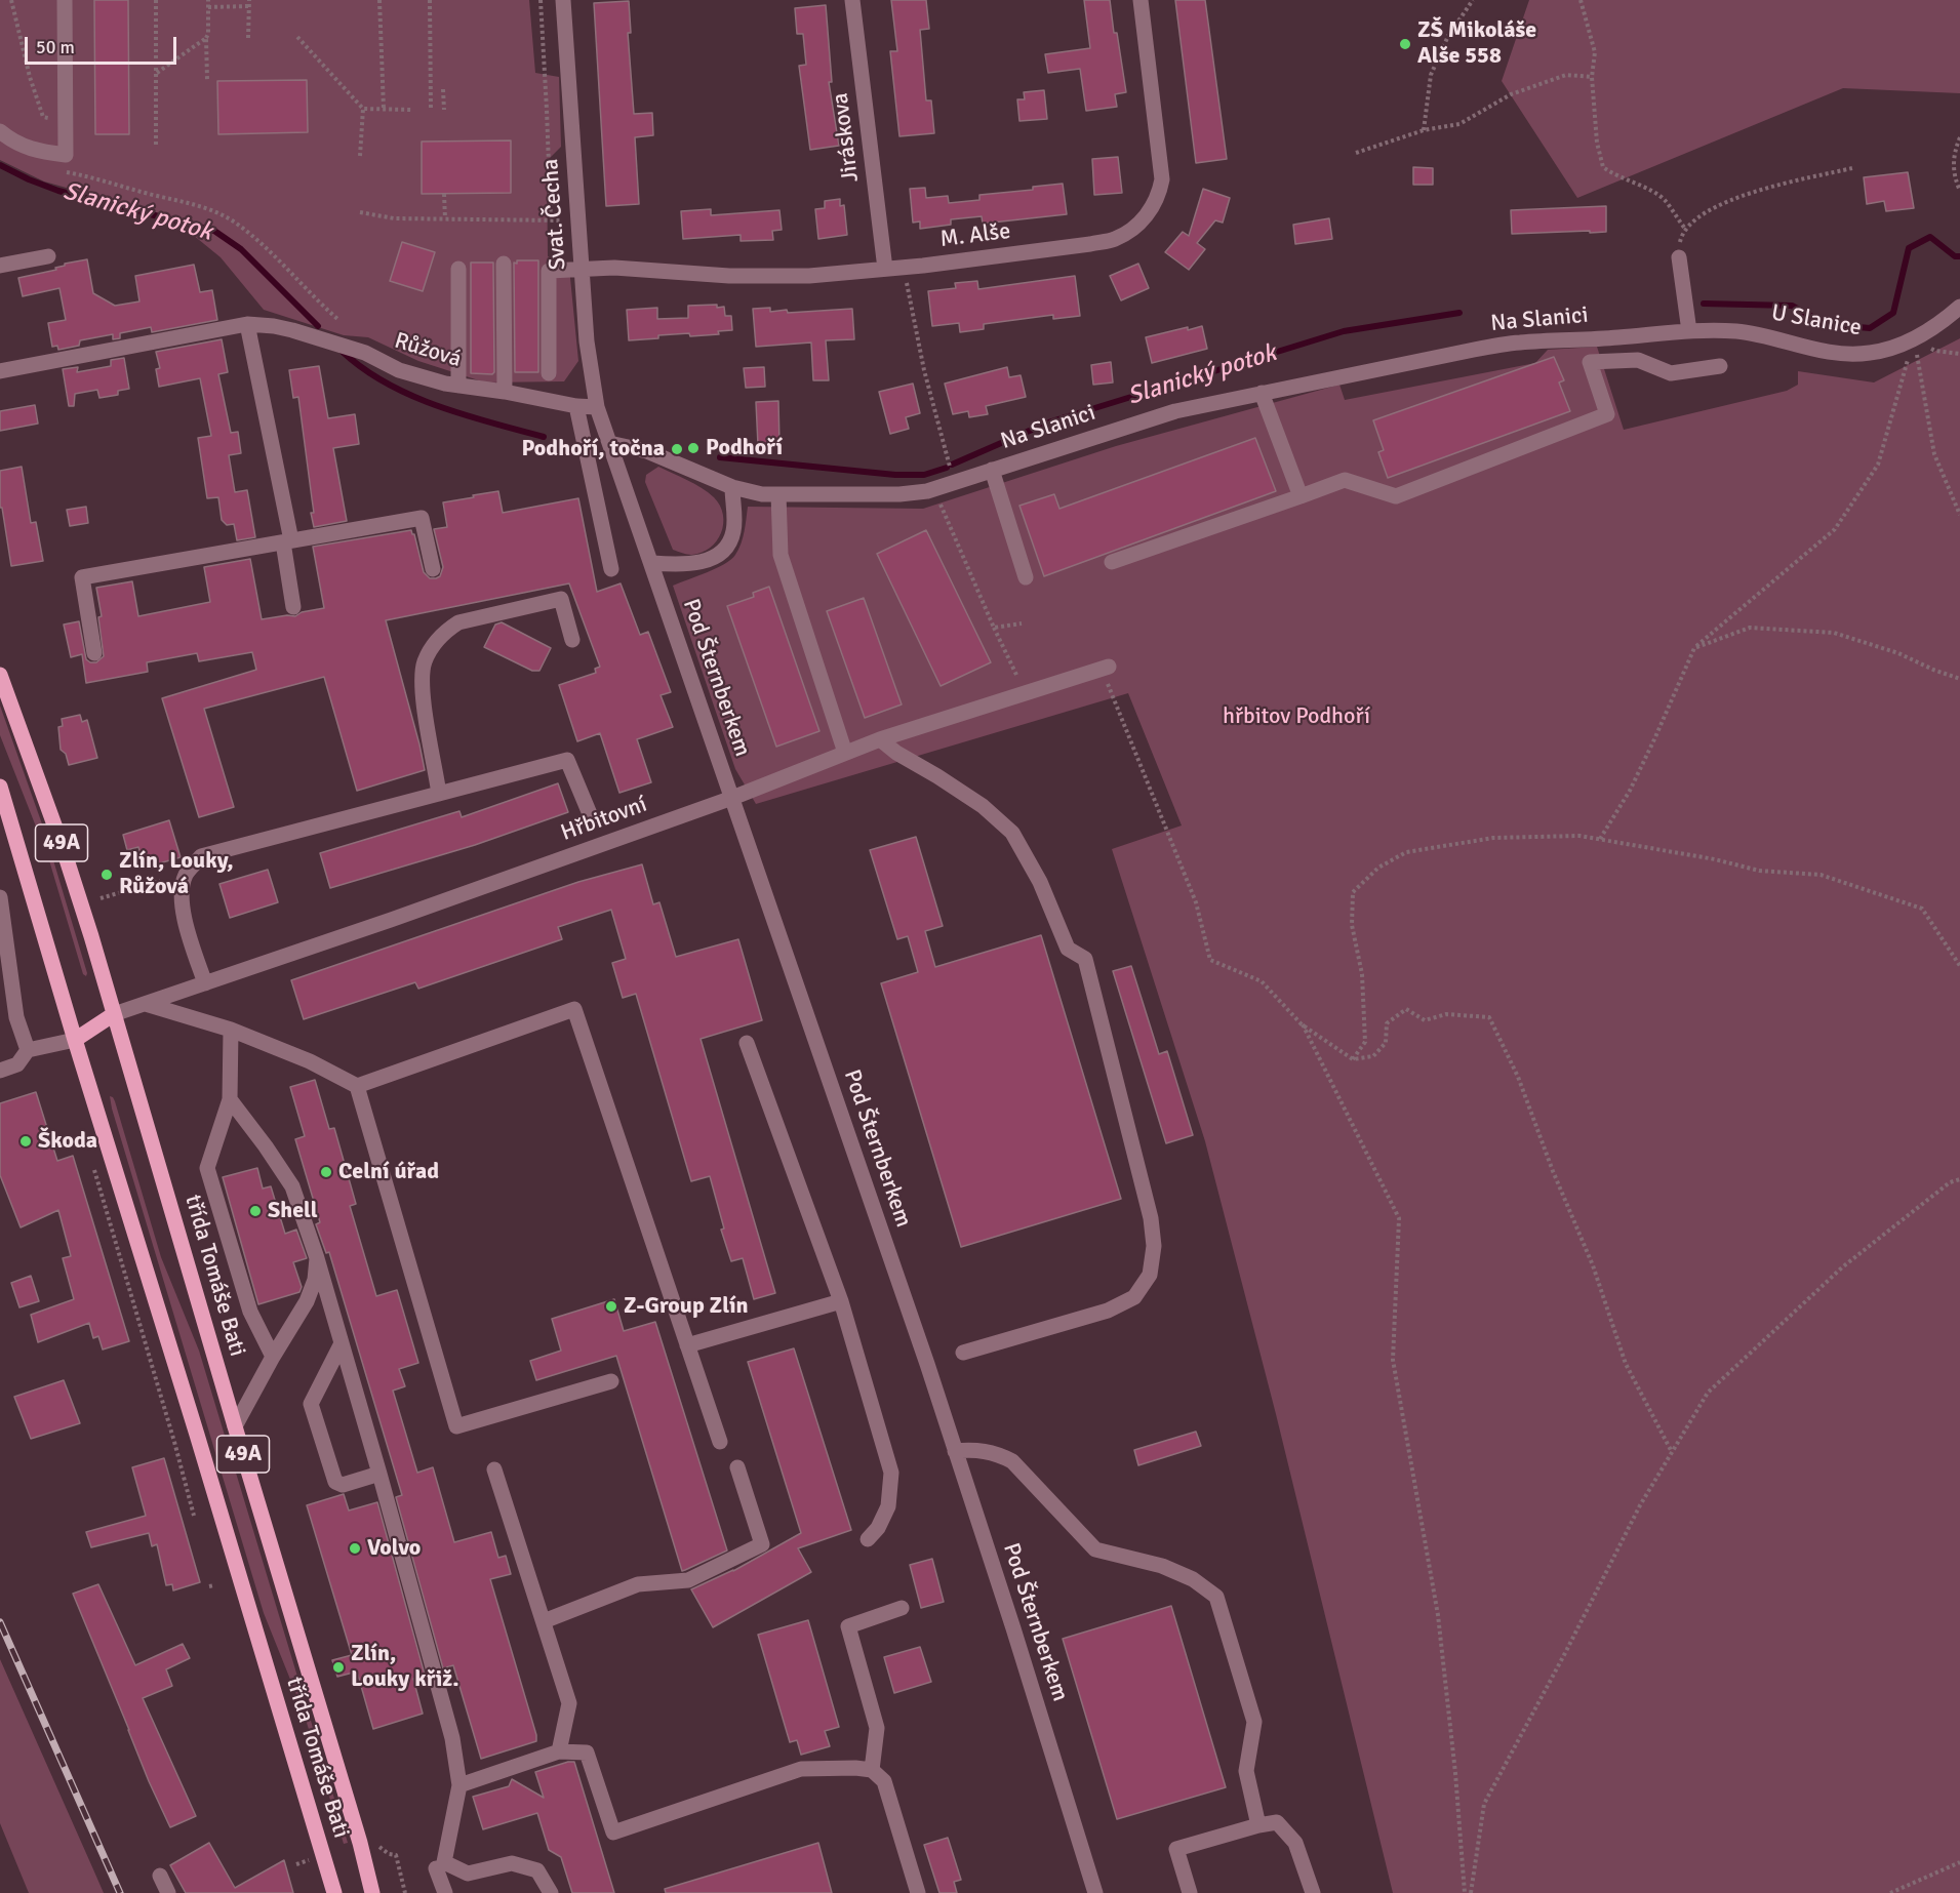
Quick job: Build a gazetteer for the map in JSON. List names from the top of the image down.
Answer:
{
  "streets": {
    "main road": ["49A", "třída Tomáše Bati"],
    "street": [
      "Jiráskova",
      "Svat. Čecha",
      "M. Alše",
      "Na Slanici",
      "U Slanice",
      "Růžová",
      "Pod Šternberkem",
      "Hřbitovní"
    ]
  },
  "crossings": [
    ["Jiráskova", "M. Alše"],
    ["Svat. Čecha", "M. Alše"],
    ["Svat. Čecha", "Růžová"],
    ["Svat. Čecha", "Pod Šternberkem"],
    ["Na Slanici", "U Slanice"],
    ["Na Slanici", "Pod Šternberkem"],
    ["Pod Šternberkem", "Hřbitovní"],
    ["Hřbitovní", "třída Tomáše Bati"]
  ],
  "water": ["Slanický potok"],
  "parks": ["hřbitov Podhoří"],
  "places": [
    "ZŠ Mikoláše Alše 558",
    "Podhoří",
    "Podhoří, točna",
    "Zlín, Louky, Růžová",
    "Škoda",
    "Celní úřad",
    "Shell",
    "Z-Group Zlín",
    "Volvo",
    "Zlín, Louky křiž."
  ],
  "scale_bar": "50 m"
}
